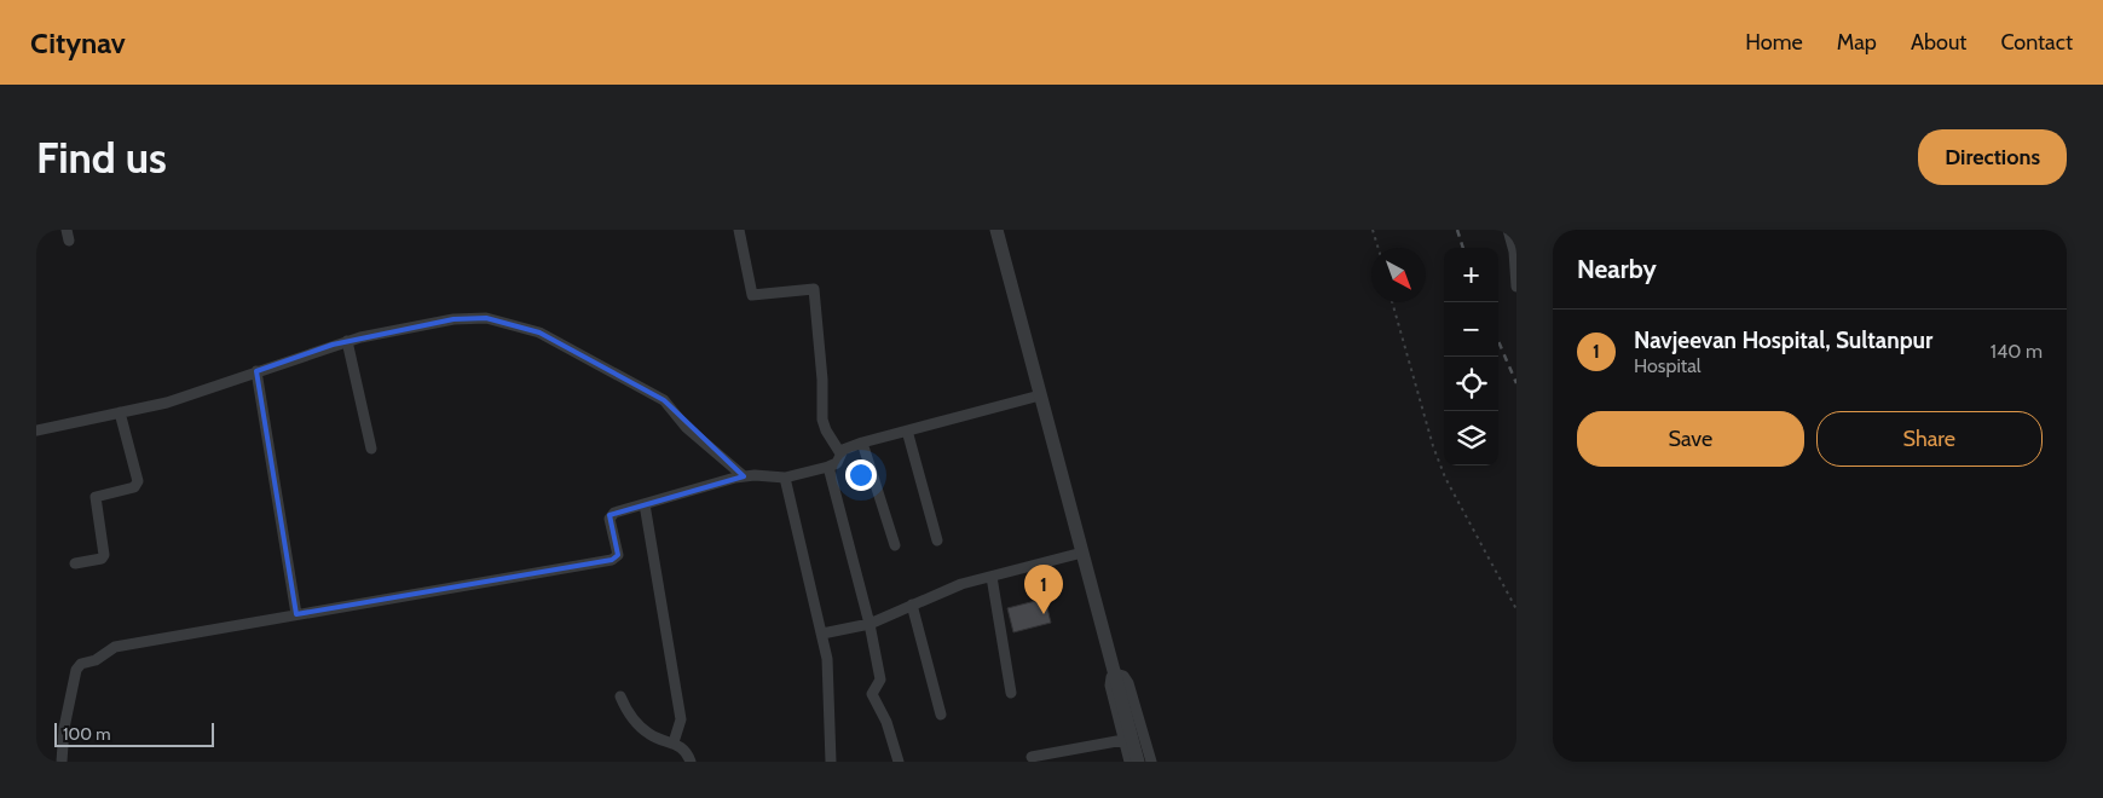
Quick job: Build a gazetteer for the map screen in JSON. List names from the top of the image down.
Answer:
{
  "scale_bar": "100 m",
  "north": "bottom right",
  "page": {
    "header": "Citynav",
    "nav": [
      "Home",
      "Map",
      "About",
      "Contact"
    ],
    "buttons": [
      "Directions",
      ["Save", "Share"]
    ],
    "title": "Find us",
    "heading": "Nearby",
    "map_buttons": ["+", "−"],
    "list": [
      {
        "mark": "1",
        "name": "Navjeevan Hospital, Sultanpur",
        "note": "Hospital",
        "value": "140 m"
      }
    ],
    "pins": "1",
    "scale": "100 m"
  }
}
